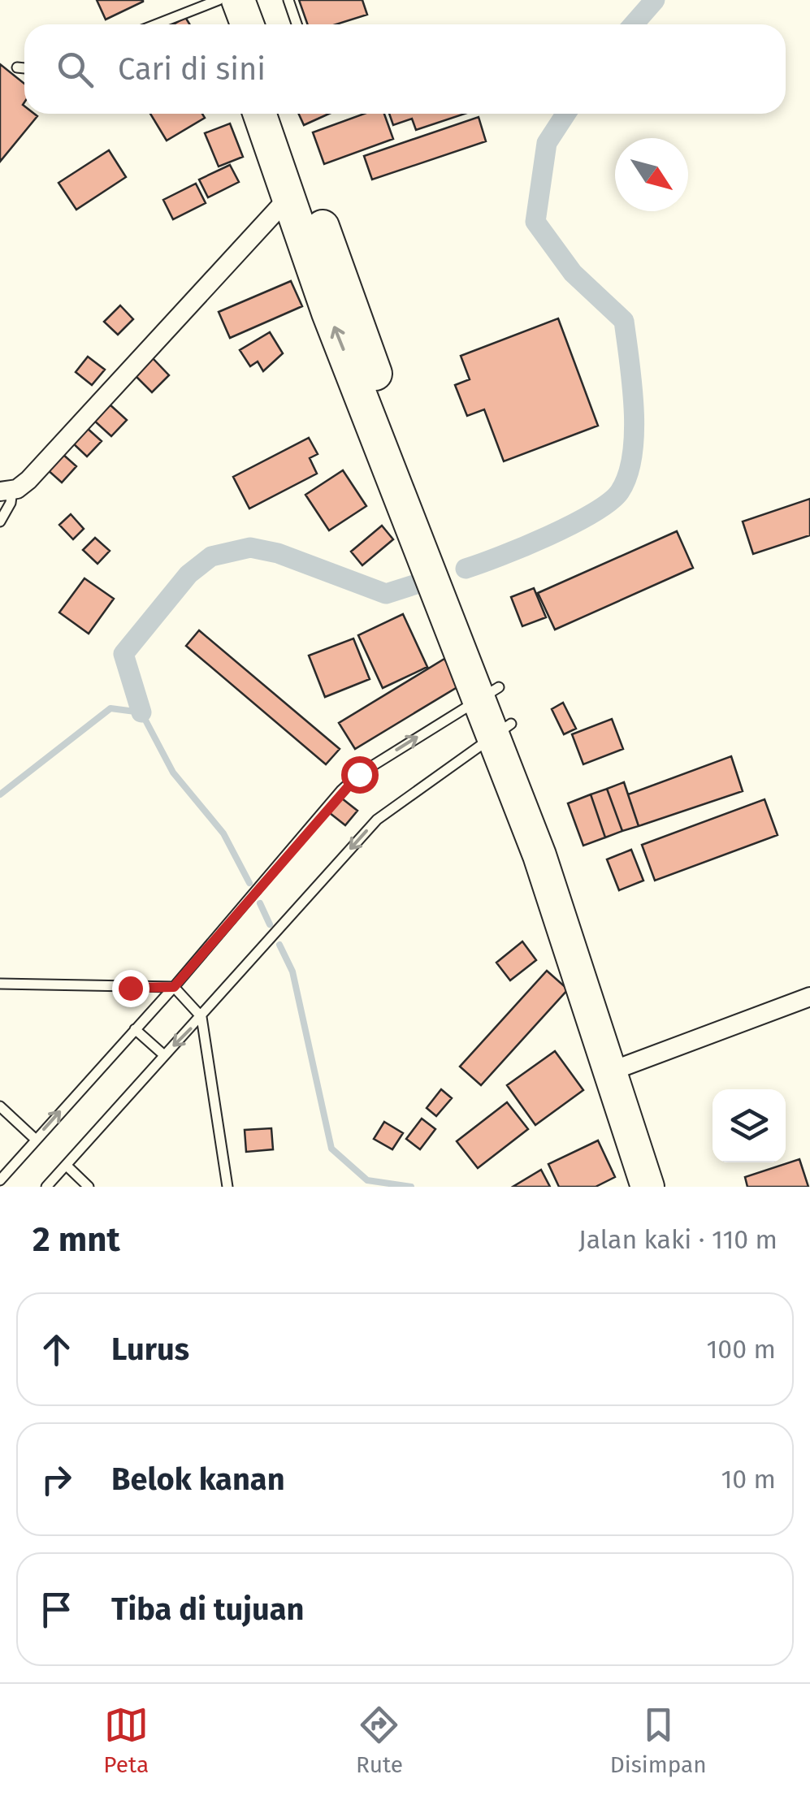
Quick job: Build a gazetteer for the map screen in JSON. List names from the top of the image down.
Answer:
{
  "north": "bottom right",
  "page": {
    "search": "Cari di sini",
    "heading": ["2 mnt", "Jalan kaki · 110 m"],
    "list": [
      ["Lurus", "100 m"],
      ["Belok kanan", "10 m"],
      "Tiba di tujuan"
    ],
    "nav": ["Peta", "Rute", "Disimpan"]
  }
}
